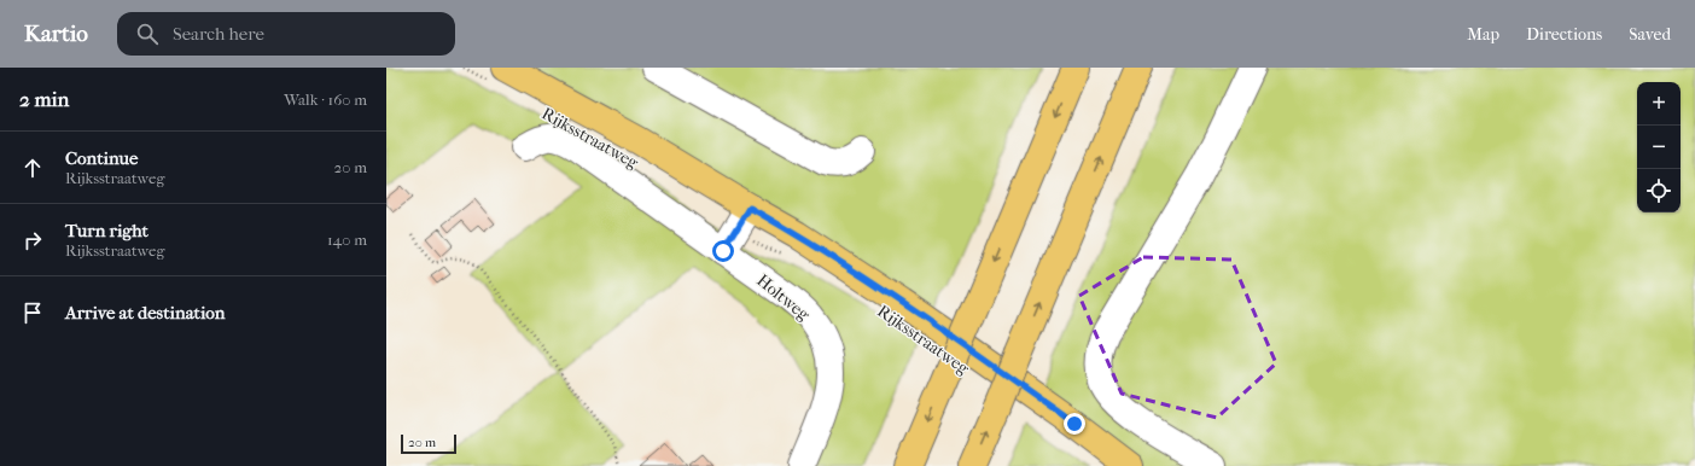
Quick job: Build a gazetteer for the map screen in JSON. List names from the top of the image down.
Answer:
{
  "streets": {
    "main road": ["Rijksstraatweg"],
    "street": ["Holtweg"]
  },
  "crossings": [
    ["Rijksstraatweg", "Holtweg"]
  ],
  "scale_bar": "20 m",
  "page": {
    "header": "Kartio",
    "search": "Search here",
    "nav": ["Map", "Directions", "Saved"],
    "heading": ["2 min", "Walk · 160 m"],
    "map_buttons": ["+", "−"],
    "list": [
      ["Continue", "Rijksstraatweg", "20 m"],
      ["Turn right", "Rijksstraatweg", "140 m"],
      "Arrive at destination"
    ],
    "scale": "20 m"
  }
}
